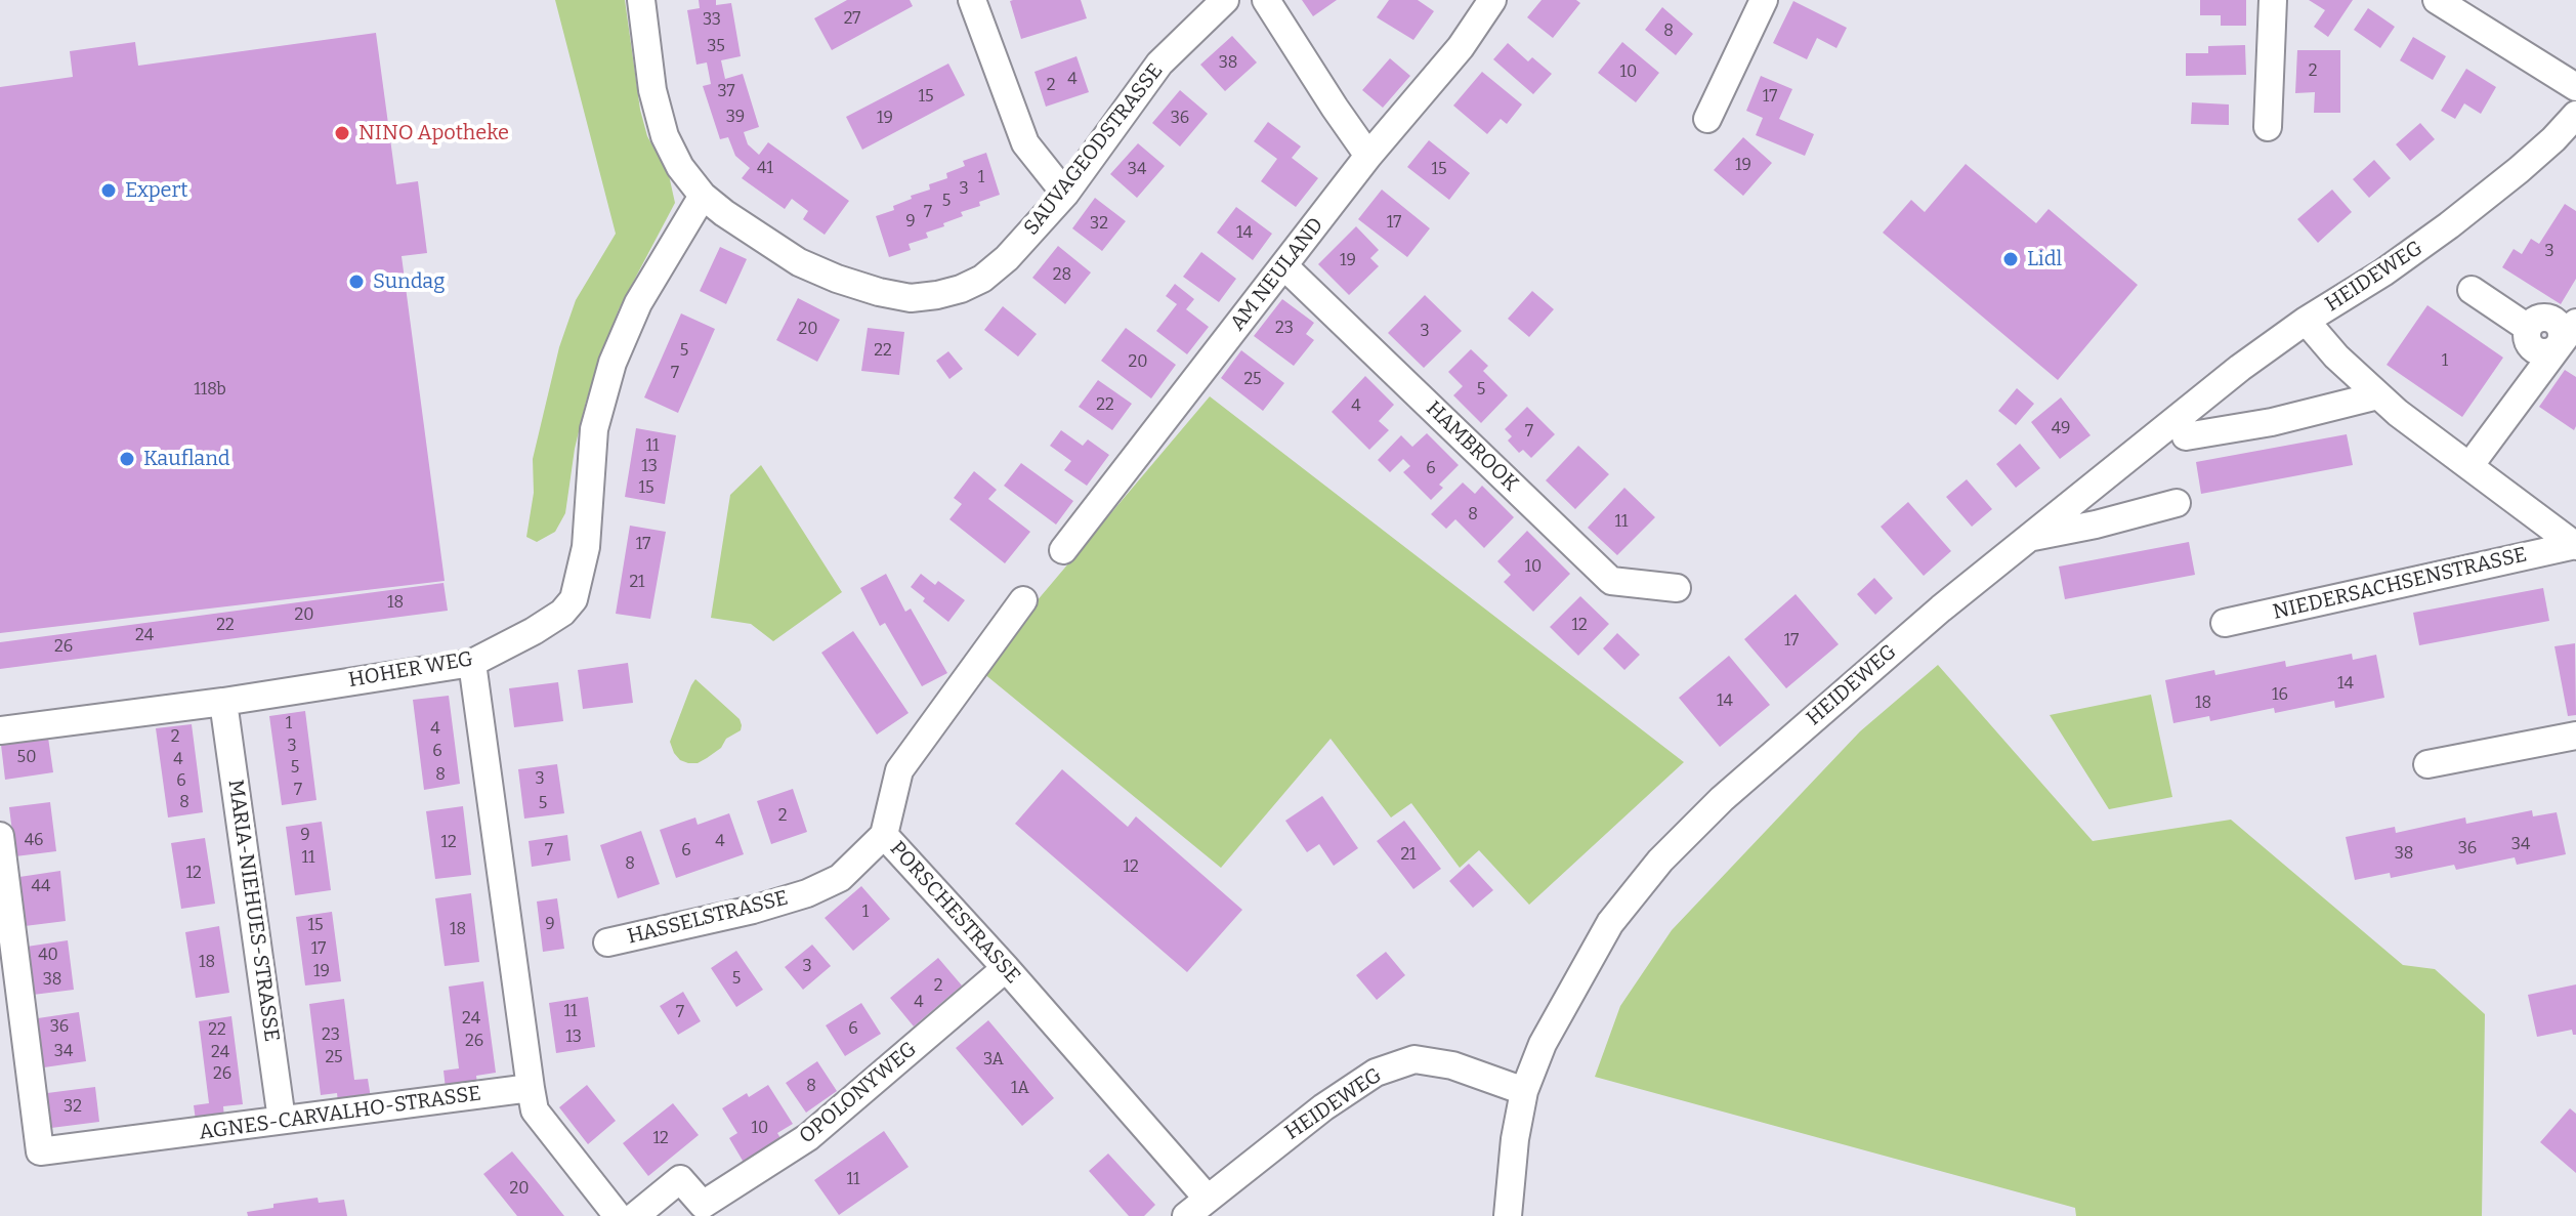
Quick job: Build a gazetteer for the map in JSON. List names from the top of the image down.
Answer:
{
  "streets": {
    "street": [
      "SAUVAGEODSTRASSE",
      "AM NEULAND",
      "HEIDEWEG",
      "HAMBROOK",
      "NIEDERSACHSENSTRASSE",
      "HOHER WEG",
      "MARIA-NIEHUES-STRASSE",
      "PORSCHESTRASSE",
      "HASSELSTRASSE",
      "OPOLONYWEG",
      "AGNES-CARVALHO-STRASSE"
    ]
  },
  "crossings": [
    ["SAUVAGEODSTRASSE", "HOHER WEG"],
    ["AM NEULAND", "HAMBROOK"],
    ["HEIDEWEG", "NIEDERSACHSENSTRASSE"],
    ["HEIDEWEG", "PORSCHESTRASSE"],
    ["HOHER WEG", "MARIA-NIEHUES-STRASSE"],
    ["MARIA-NIEHUES-STRASSE", "AGNES-CARVALHO-STRASSE"],
    ["PORSCHESTRASSE", "HASSELSTRASSE"],
    ["PORSCHESTRASSE", "OPOLONYWEG"]
  ],
  "places": [
    "NINO Apotheke",
    "Expert",
    "Lidl",
    "Sundag",
    "Kaufland"
  ],
  "house_numbers": [
    "27",
    "33",
    "8",
    "35",
    "38",
    "2",
    "10",
    "4",
    "2",
    "37",
    "15",
    "17",
    "39",
    "19",
    "36",
    "19",
    "41",
    "34",
    "15",
    "1",
    "3",
    "5",
    "7",
    "9",
    "17",
    "32",
    "14",
    "3",
    "19",
    "28",
    "23",
    "20",
    "3",
    "5",
    "22",
    "1",
    "20",
    "7",
    "25",
    "118b",
    "5",
    "22",
    "4",
    "49",
    "7",
    "11",
    "13",
    "6",
    "15",
    "8",
    "11",
    "17",
    "10",
    "21",
    "18",
    "20",
    "22",
    "12",
    "24",
    "17",
    "26",
    "14",
    "16",
    "14",
    "18",
    "1",
    "4",
    "2",
    "3",
    "6",
    "50",
    "4",
    "5",
    "8",
    "3",
    "6",
    "7",
    "8",
    "5",
    "2",
    "9",
    "46",
    "4",
    "12",
    "34",
    "36",
    "7",
    "6",
    "38",
    "21",
    "11",
    "8",
    "12",
    "12",
    "44",
    "1",
    "9",
    "15",
    "18",
    "17",
    "40",
    "18",
    "3",
    "19",
    "5",
    "38",
    "2",
    "4",
    "11",
    "7",
    "24",
    "36",
    "6",
    "22",
    "23",
    "13",
    "26",
    "34",
    "24",
    "25",
    "3A",
    "26",
    "8",
    "1A",
    "32",
    "10",
    "12",
    "11",
    "20"
  ]
}
